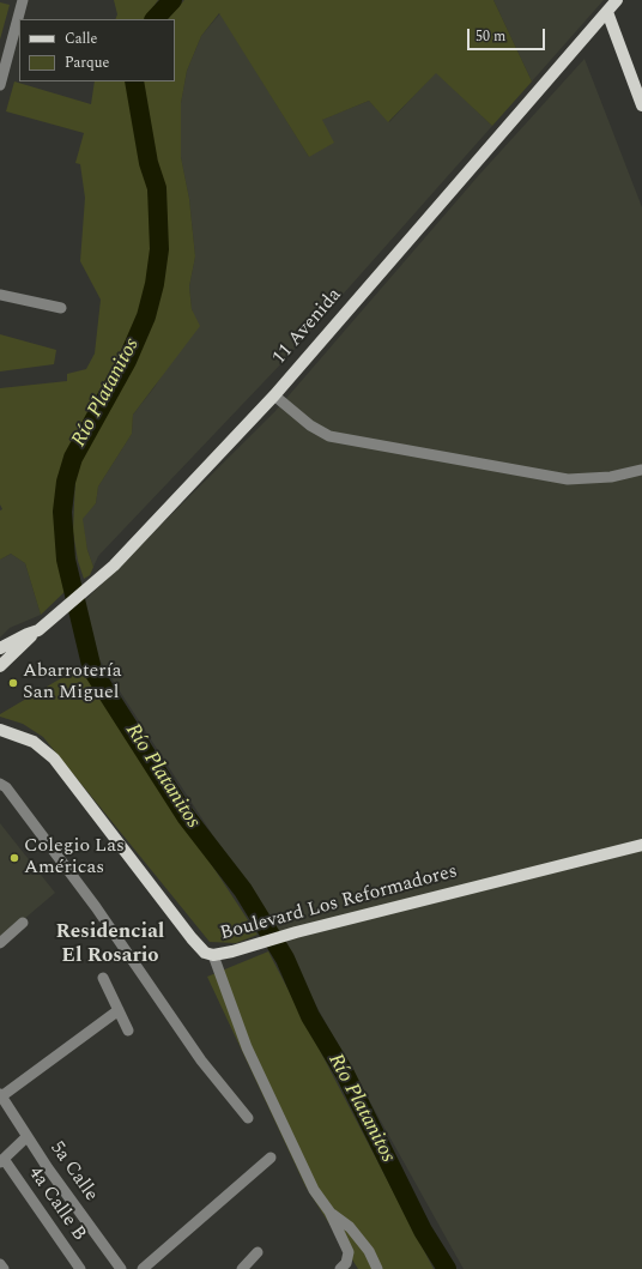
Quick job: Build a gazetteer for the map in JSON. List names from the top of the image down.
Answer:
{
  "streets": {
    "main road": ["11 Avenida", "Boulevard Los Reformadores"],
    "street": ["5a Calle", "4a Calle B"]
  },
  "districts": ["Residencial El Rosario"],
  "water": ["Río Platanitos"],
  "places": ["Abarrotería San Miguel", "Colegio Las Américas"],
  "legend": ["Calle", "Parque"],
  "scale_bar": "50 m"
}
